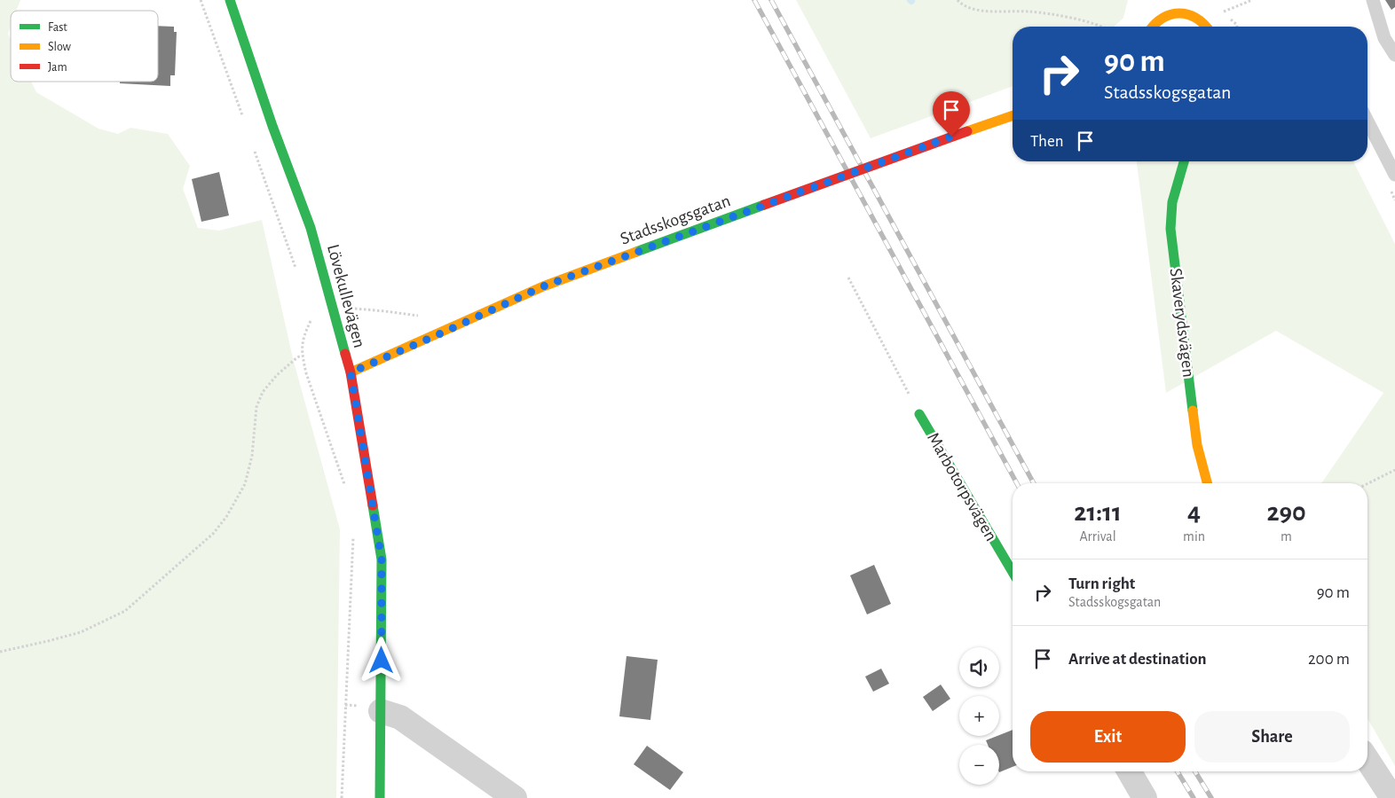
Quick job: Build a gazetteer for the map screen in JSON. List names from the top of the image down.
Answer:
{
  "streets": {
    "street": [
      "Stadsskogsgatan",
      "Lövekullevägen",
      "Skaverydsvägen",
      "Marbotorpsvägen"
    ]
  },
  "crossings": [
    ["Stadsskogsgatan", "Lövekullevägen"]
  ],
  "legend": ["Fast", "Slow", "Jam"],
  "page": {
    "turn": ["90 m", "Stadsskogsgatan"],
    "then": "Then",
    "eta": [
      "21:11",
      "Arrival",
      "4",
      "min",
      "290",
      "m"
    ],
    "list": [
      {
        "name": "Turn right",
        "note": "Stadsskogsgatan",
        "value": "90 m"
      },
      {
        "name": "Arrive at destination",
        "value": "200 m"
      }
    ],
    "map_buttons": ["+", "−"],
    "buttons": ["Exit", "Share"]
  }
}
